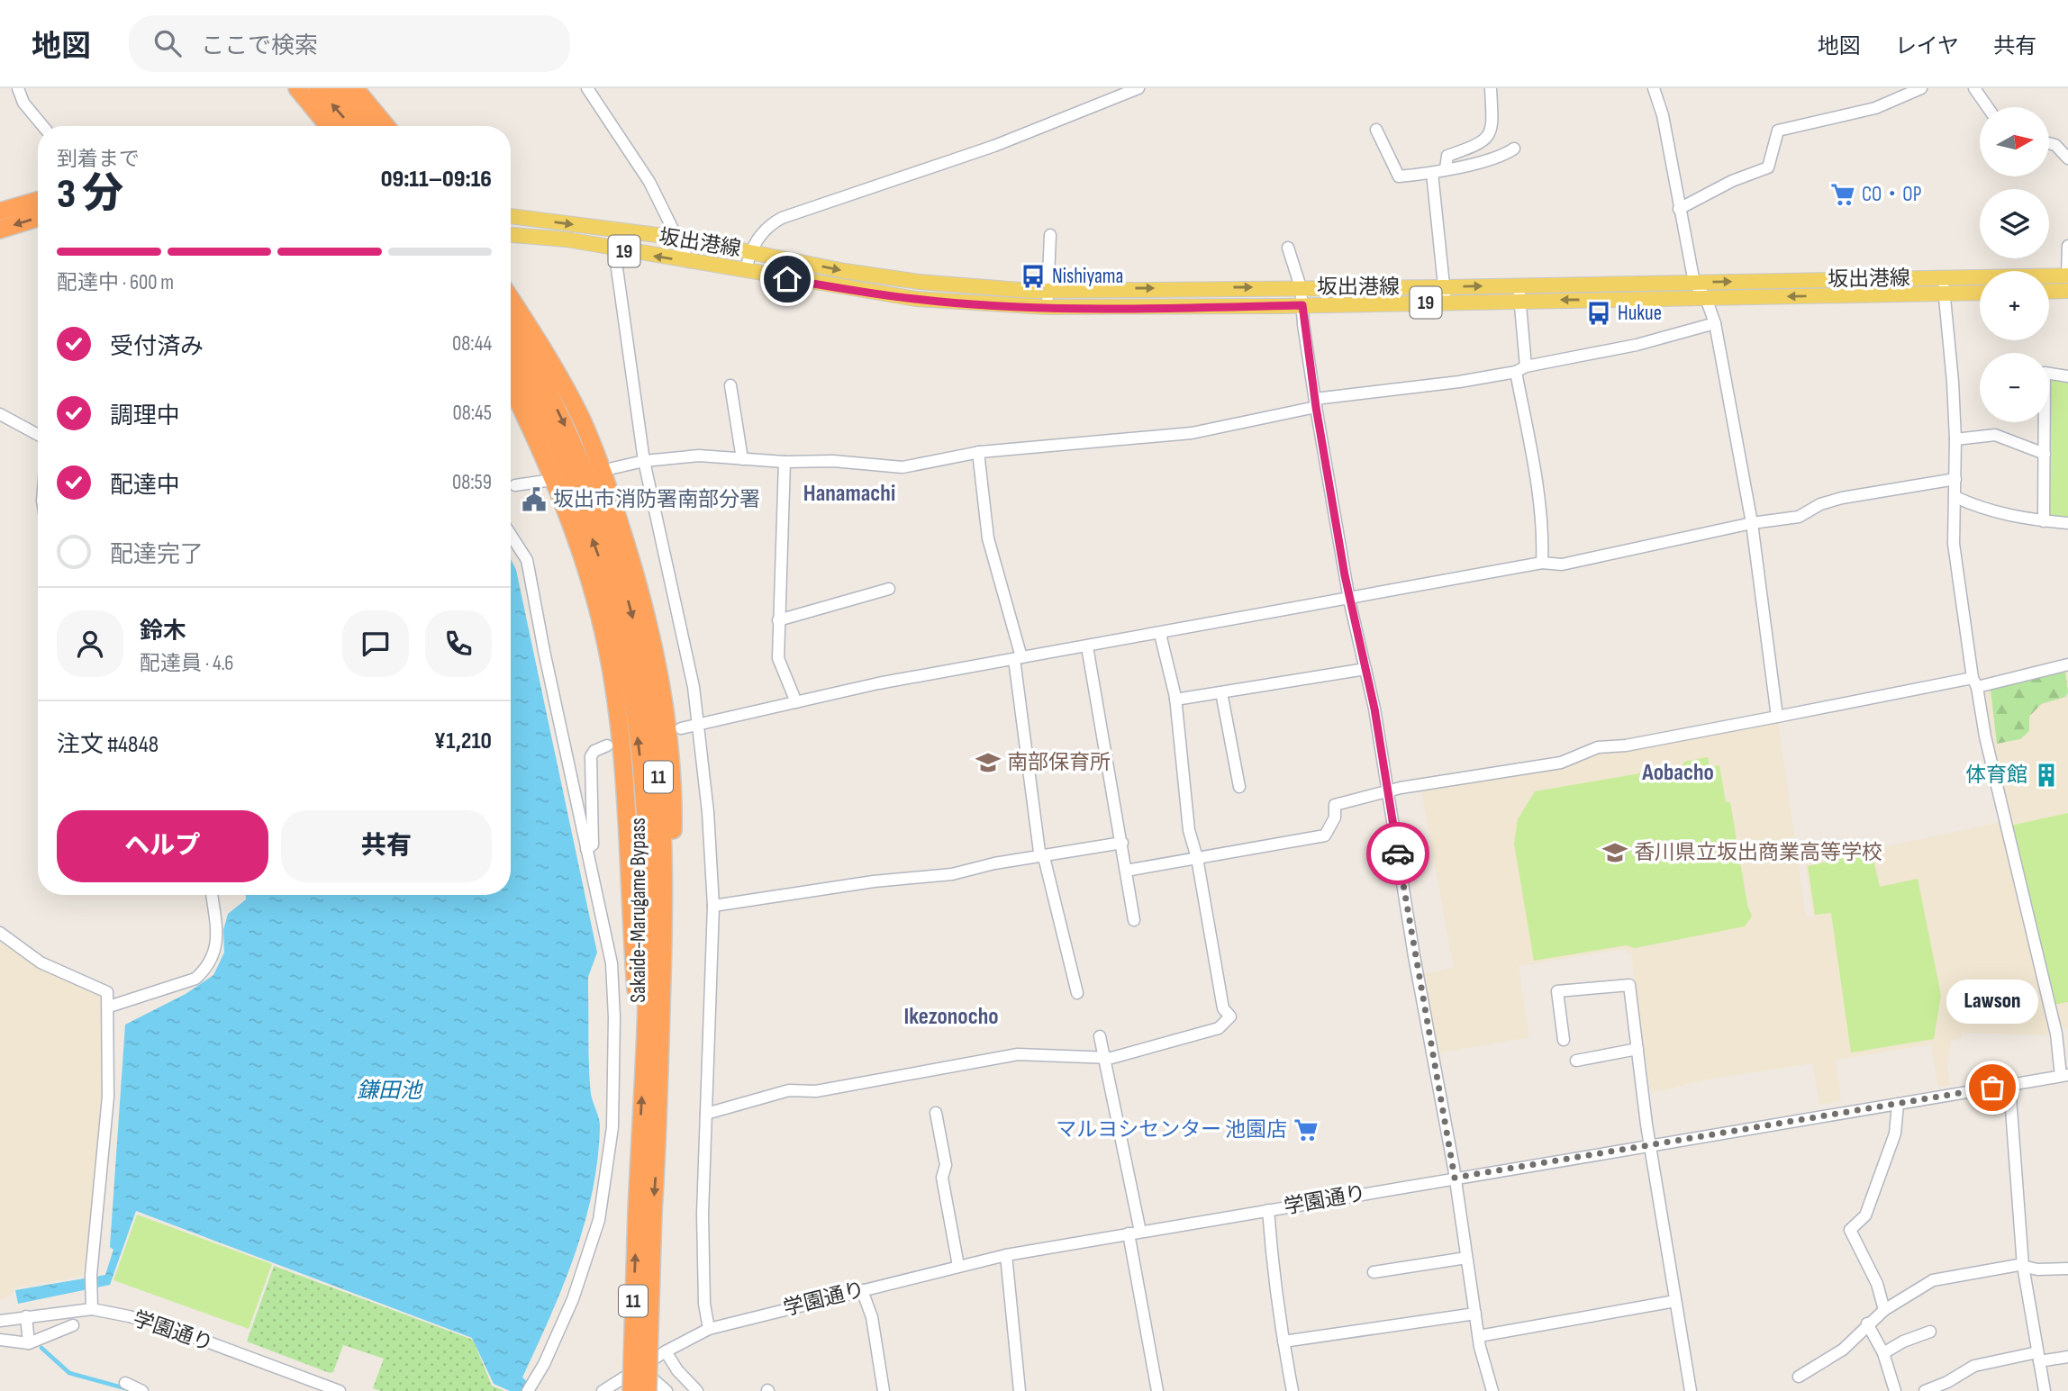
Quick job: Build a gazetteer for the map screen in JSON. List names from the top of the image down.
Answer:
{
  "streets": {
    "highway": ["11", "Sakaide-Marugame Bypass"],
    "main road": ["坂出港線", "19"],
    "street": ["学園通り"]
  },
  "crossings": [
    ["11", "Sakaide-Marugame Bypass"]
  ],
  "districts": ["Hanamachi", "Aobacho", "Ikezonocho"],
  "water": ["鎌田池"],
  "places": {
    "supermarket": ["CO・OP", "マルヨシセンター 池園店"],
    "bus stop": ["Nishiyama", "Hukue"],
    "public building": ["坂出市消防署南部分署"],
    "school or university": ["南部保育所", "香川県立坂出商業高等学校"],
    "building": ["体育館"],
    "other": ["Lawson"]
  },
  "north": "right",
  "page": {
    "header": "地図",
    "search": "ここで検索",
    "nav": ["地図", "レイヤ", "共有"],
    "map_buttons": ["+", "−"],
    "heading": ["3 分", "到着まで", "09:11–09:16"],
    "panel": [
      "鈴木",
      "配達員 · 4.6",
      "注文 #4848",
      "¥1,210"
    ],
    "bar": "配達中 · 600 m",
    "list": [
      ["受付済み", "08:44"],
      ["調理中", "08:45"],
      ["配達中", "08:59"],
      "配達完了"
    ],
    "buttons": ["ヘルプ", "共有"],
    "bubble": "Lawson"
  }
}
